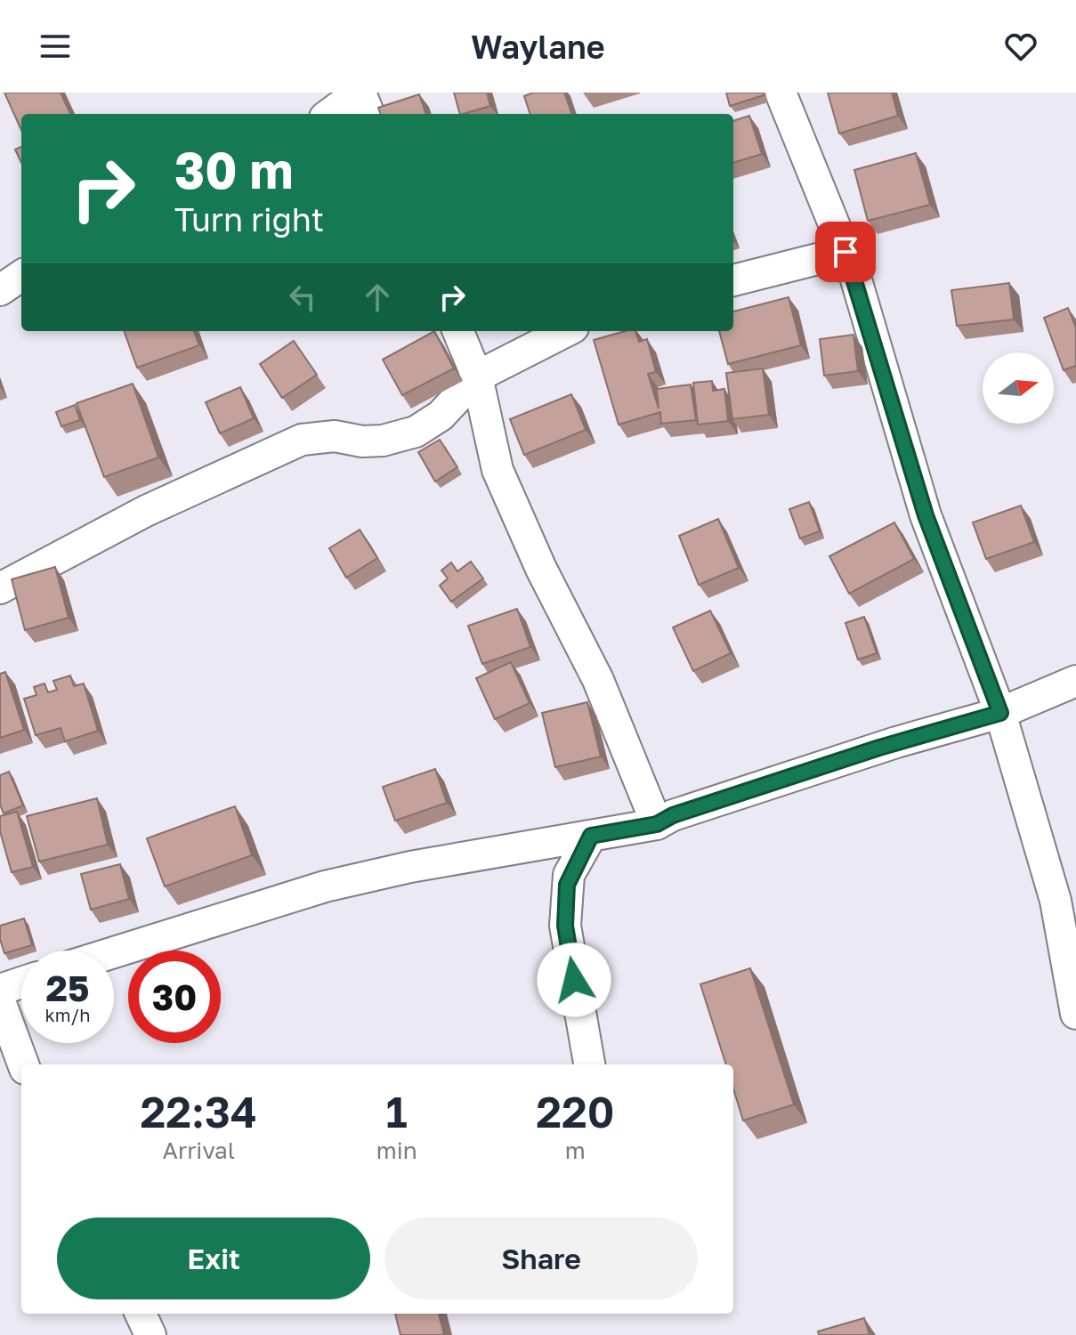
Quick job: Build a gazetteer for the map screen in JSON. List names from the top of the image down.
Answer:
{
  "north": "right",
  "page": {
    "header": "Waylane",
    "turn": ["30 m", "Turn right"],
    "speed": "25 km/h",
    "limit": "30",
    "eta": [
      "22:34",
      "Arrival",
      "1",
      "min",
      "220",
      "m"
    ],
    "buttons": ["Exit", "Share"]
  }
}
